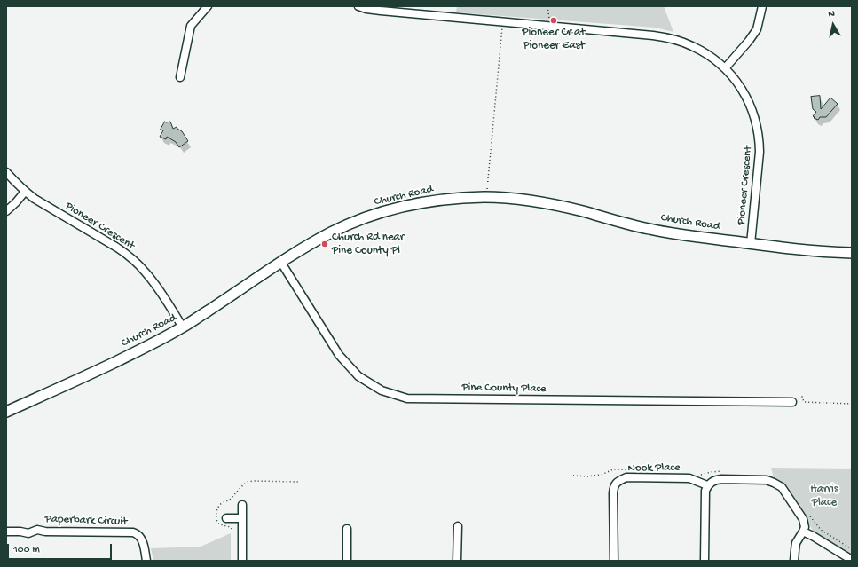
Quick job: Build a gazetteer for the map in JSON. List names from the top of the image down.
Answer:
{
  "streets": {
    "main road": ["Church Road"],
    "street": [
      "Pioneer Crescent",
      "Pine County Place",
      "Nook Place",
      "Paperbark Circuit"
    ]
  },
  "crossings": [
    ["Pioneer Crescent", "Church Road"],
    ["Church Road", "Pine County Place"]
  ],
  "parks": ["Harris Place"],
  "places": ["Pioneer Cr at Pioneer East", "Church Rd near Pine County Pl"],
  "scale_bar": "100 m",
  "north": "top"
}
